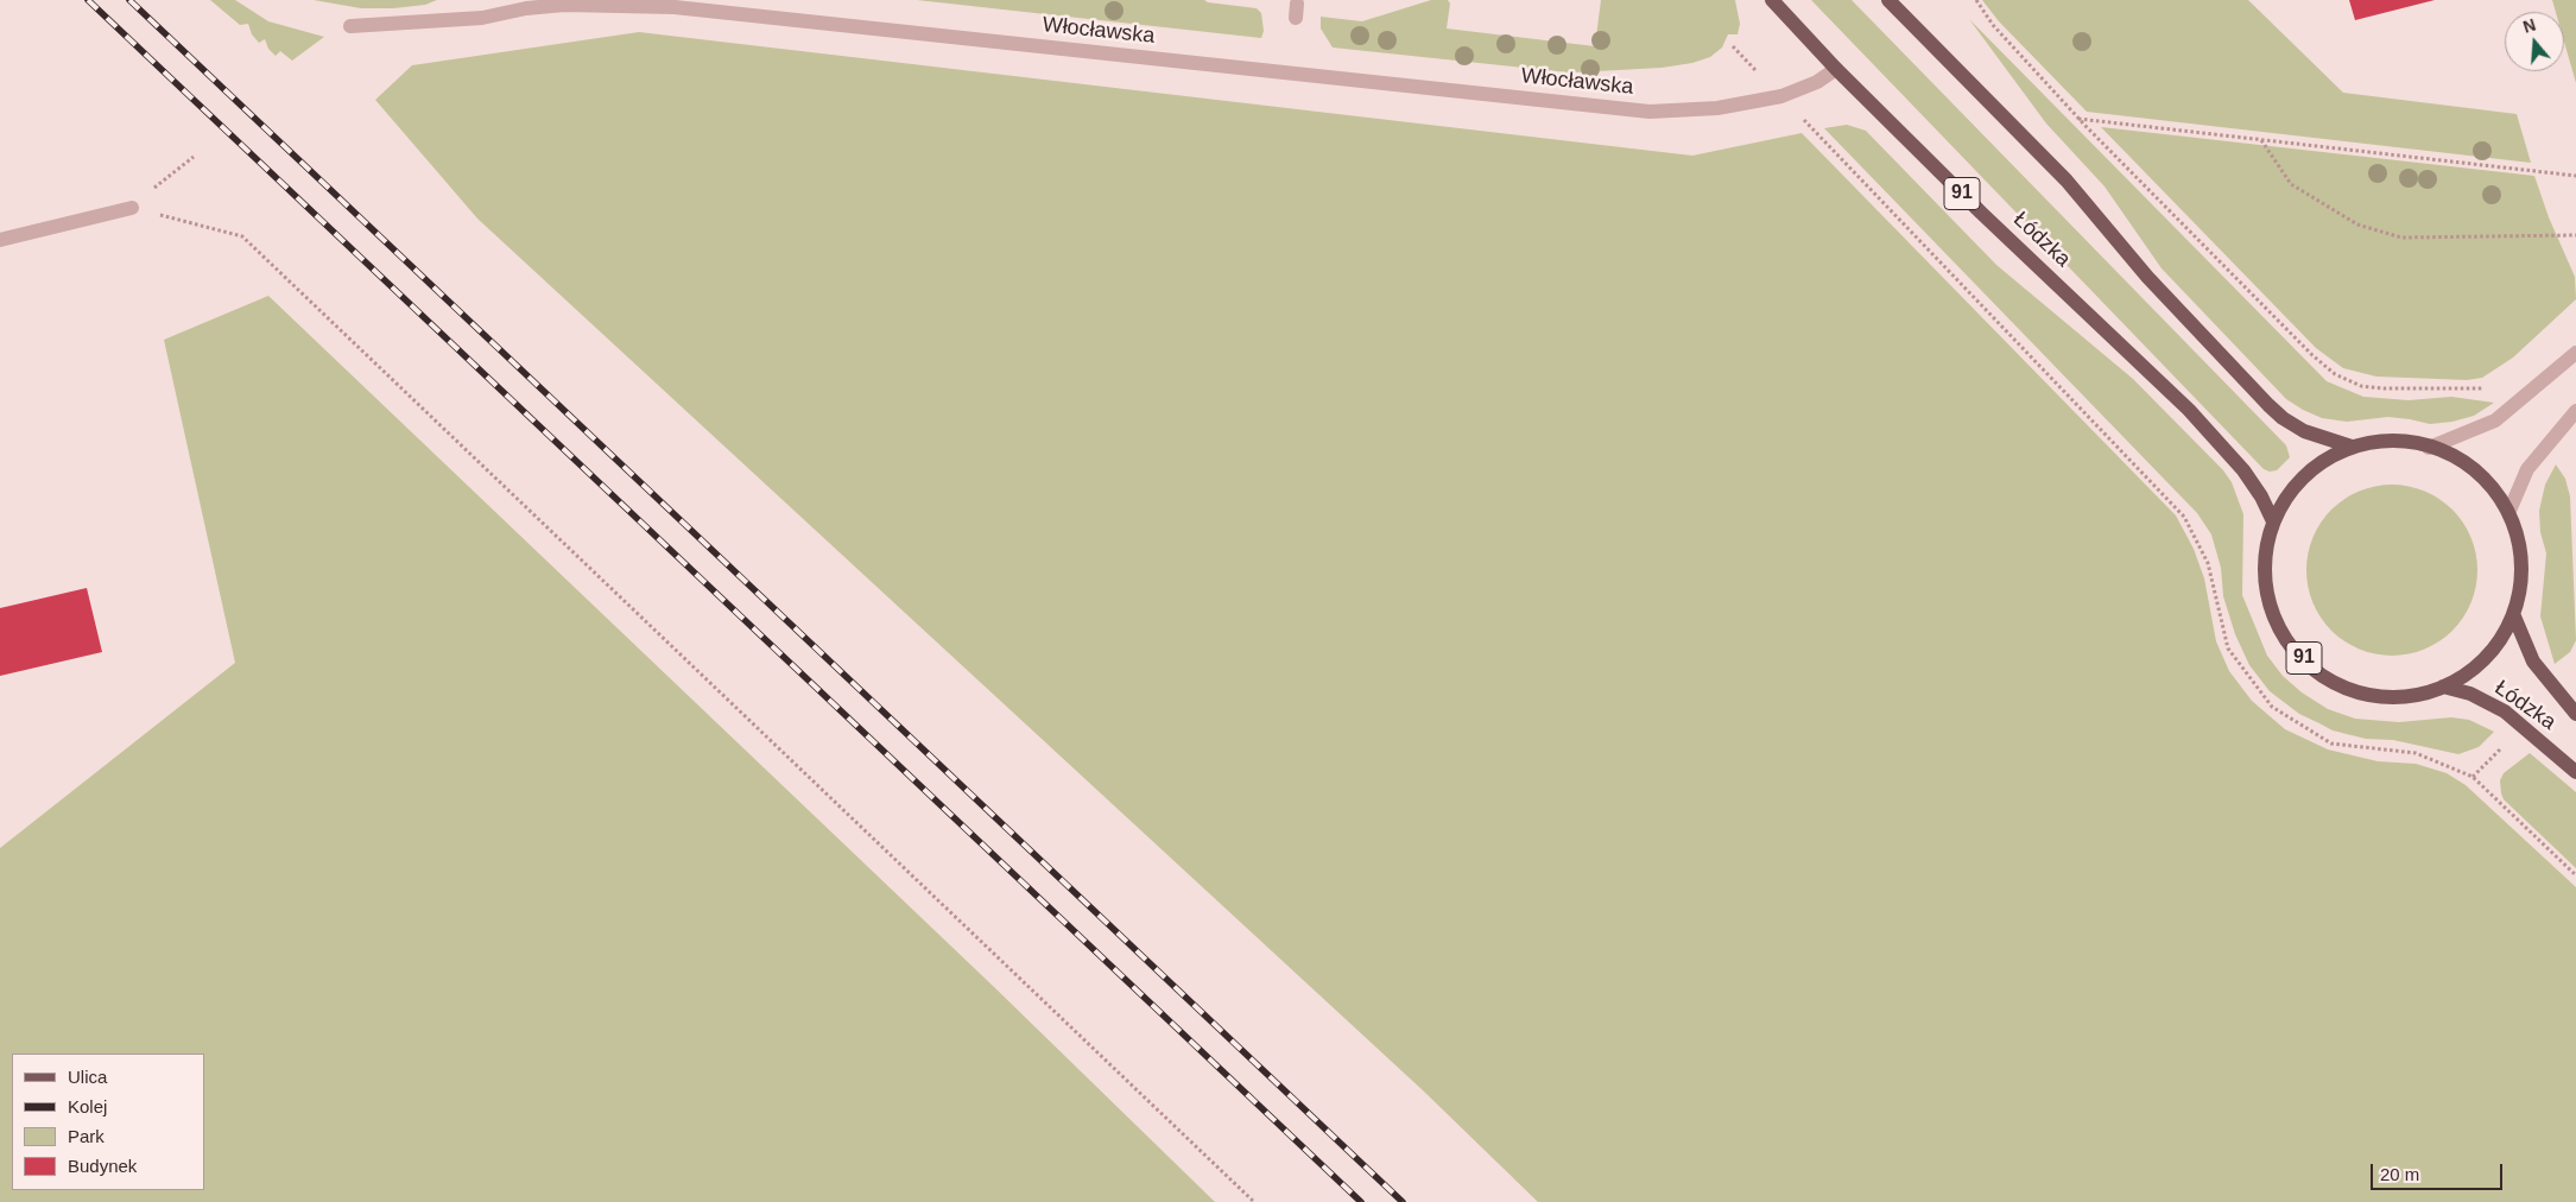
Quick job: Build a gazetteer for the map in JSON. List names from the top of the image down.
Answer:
{
  "streets": {
    "main road": ["91", "Łódzka"],
    "street": ["Włocławska"]
  },
  "crossings": [
    ["Włocławska", "Łódzka"],
    ["91", "Łódzka"]
  ],
  "legend": [
    "Ulica",
    "Kolej",
    "Park",
    "Budynek"
  ],
  "scale_bar": "20 m",
  "north": "top"
}
